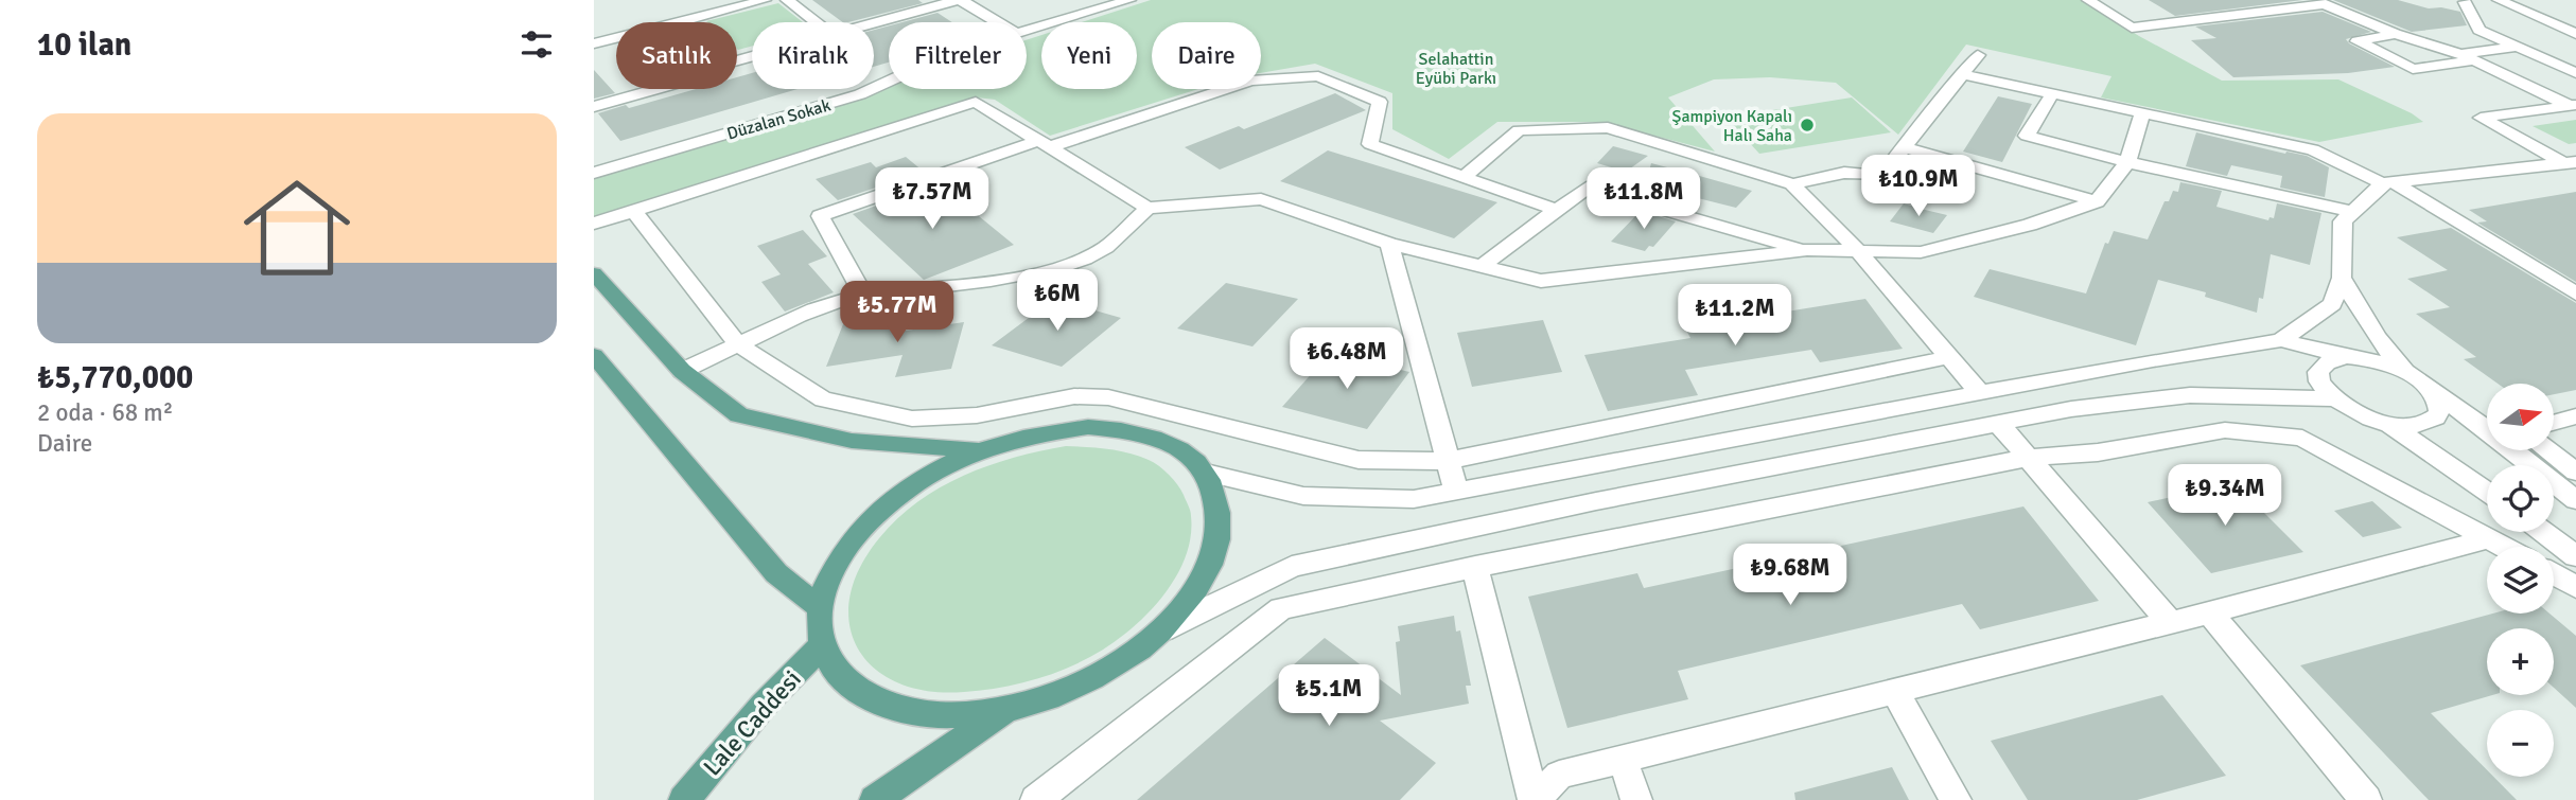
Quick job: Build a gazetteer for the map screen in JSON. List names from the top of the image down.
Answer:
{
  "streets": {
    "main road": ["Lale Caddesi"],
    "street": ["Düzalan Sokak"]
  },
  "parks": ["Selahattin Eyübi Parkı"],
  "places": ["Şampiyon Kapalı Halı Saha"],
  "north": "right",
  "page": {
    "heading": "10 ilan",
    "chip": [
      "Satılık",
      "Kiralık",
      "Filtreler",
      "Yeni",
      "Daire"
    ],
    "list": [
      {
        "name": "₺5,770,000",
        "note": "2 oda · 68 m² · Daire"
      }
    ],
    "price": [
      "₺10.9M",
      "₺7.57M",
      "₺11.8M",
      "₺6M",
      "₺5.77M",
      "₺11.2M",
      "₺6.48M",
      "₺9.34M",
      "₺9.68M",
      "₺5.1M"
    ],
    "map_buttons": ["+", "−"]
  }
}
